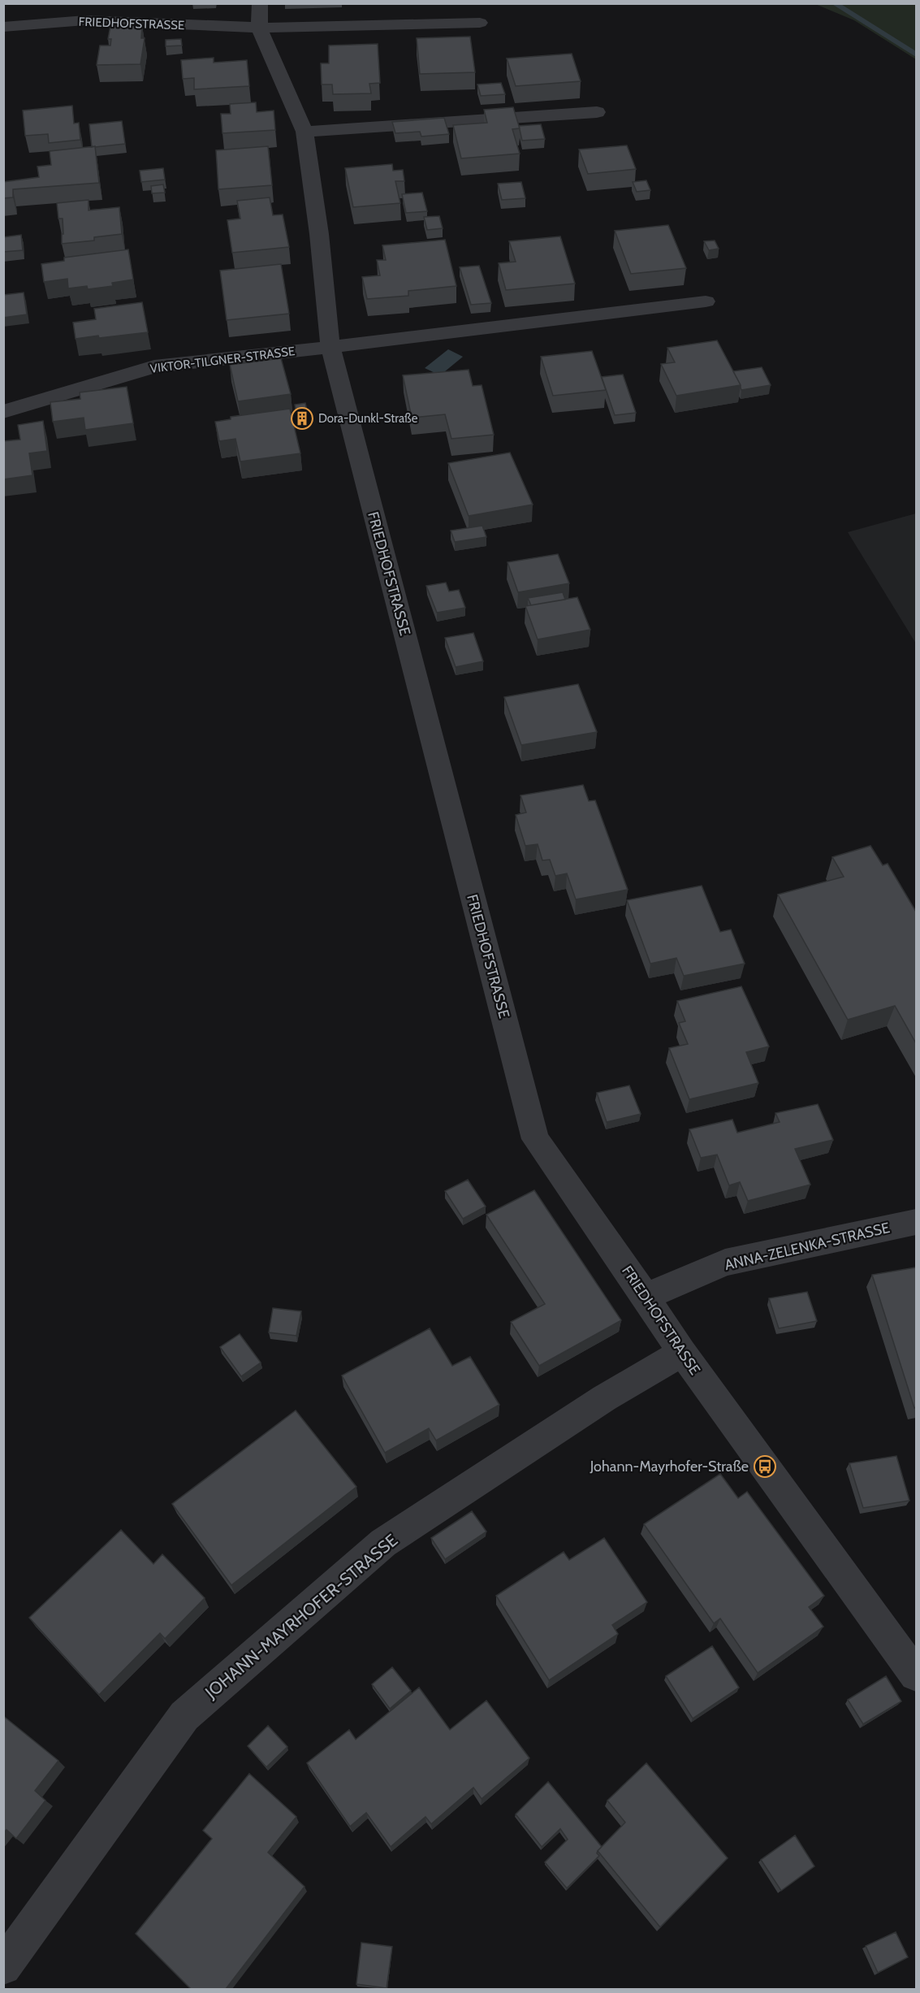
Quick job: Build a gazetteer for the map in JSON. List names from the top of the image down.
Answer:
{
  "streets": {
    "street": [
      "FRIEDHOFSTRASSE",
      "VIKTOR-TILGNER-STRASSE",
      "ANNA-ZELENKA-STRASSE",
      "JOHANN-MAYRHOFER-STRASSE"
    ]
  },
  "crossings": [
    ["FRIEDHOFSTRASSE", "VIKTOR-TILGNER-STRASSE"],
    ["FRIEDHOFSTRASSE", "ANNA-ZELENKA-STRASSE"],
    ["FRIEDHOFSTRASSE", "JOHANN-MAYRHOFER-STRASSE"]
  ],
  "places": {
    "building": ["Dora-Dunkl-Straße"],
    "bus stop": ["Johann-Mayrhofer-Straße"]
  }
}
